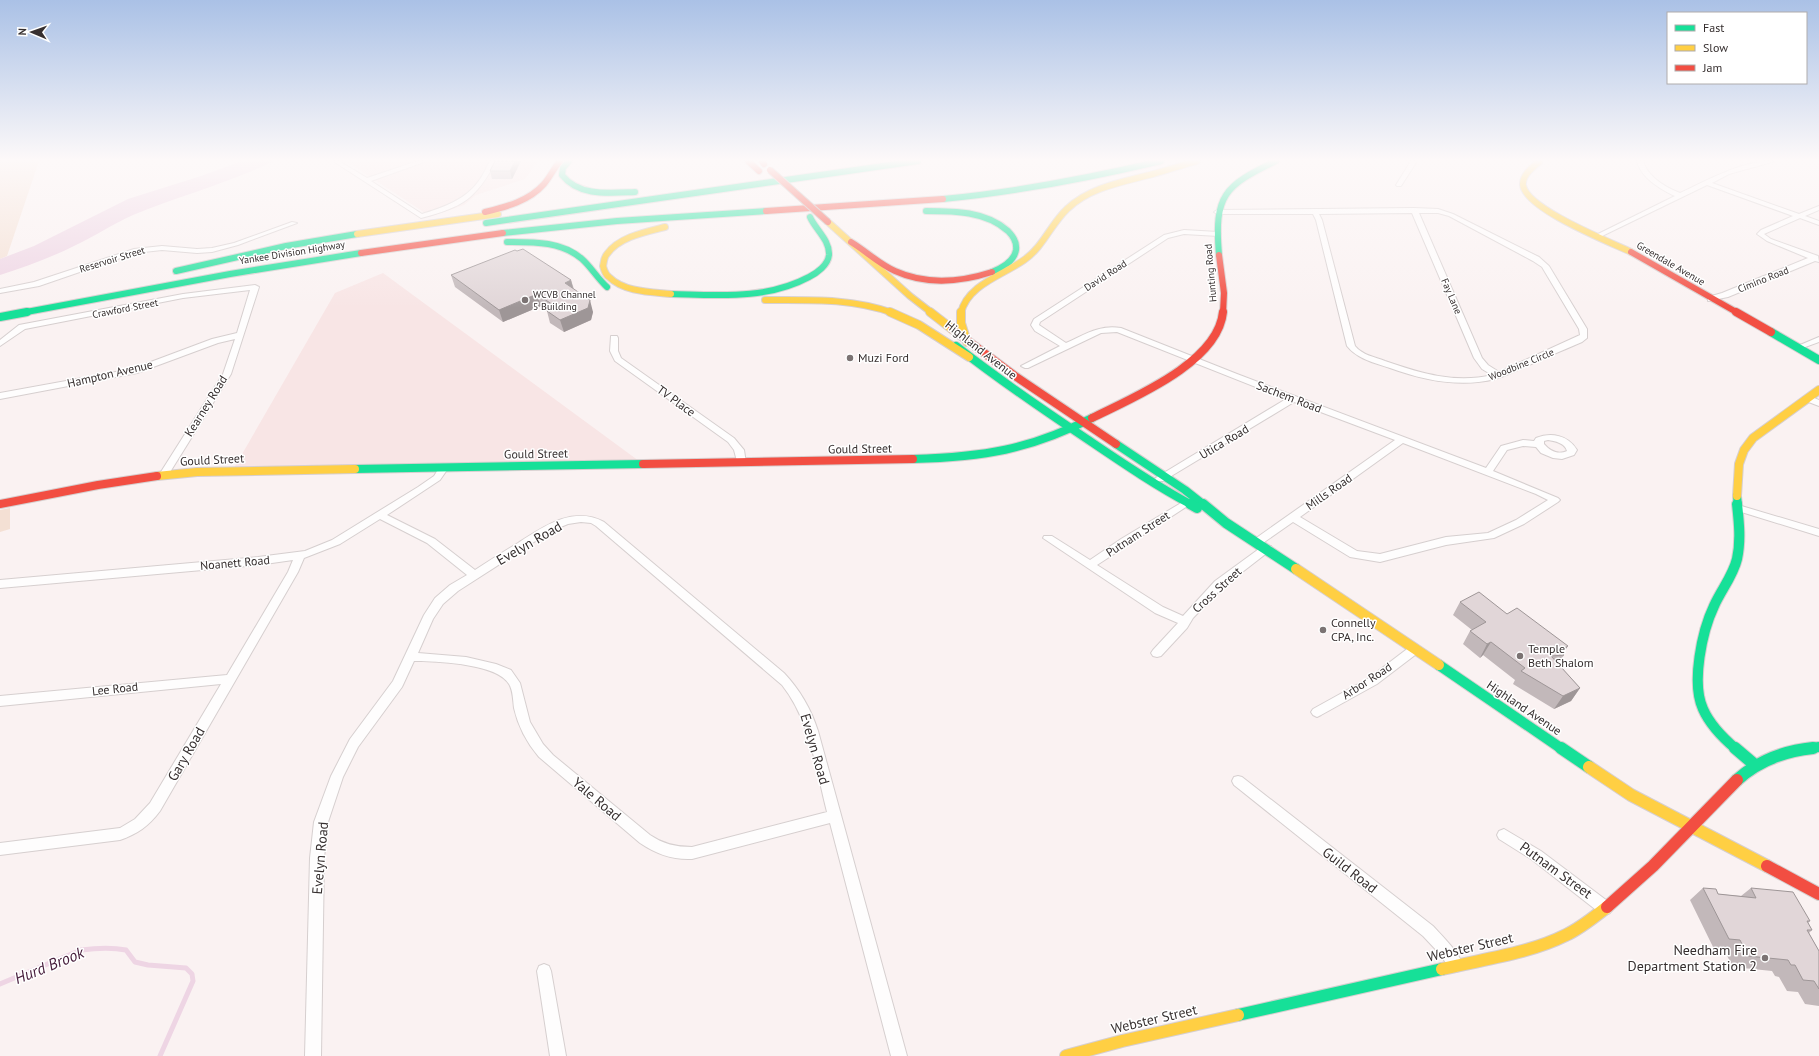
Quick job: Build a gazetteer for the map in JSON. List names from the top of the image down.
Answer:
{
  "streets": {
    "main road": [
      "Yankee Division Highway",
      "Greendale Avenue",
      "Hunting Road",
      "Highland Avenue",
      "Gould Street",
      "Webster Street"
    ],
    "street": [
      "Reservoir Street",
      "David Road",
      "Cimino Road",
      "Fay Lane",
      "Crawford Street",
      "Woodbine Circle",
      "Hampton Avenue",
      "Sachem Road",
      "TV Place",
      "Kearney Road",
      "Utica Road",
      "Mills Road",
      "Putnam Street",
      "Evelyn Road",
      "Noanett Road",
      "Cross Street",
      "Arbor Road",
      "Lee Road",
      "Gary Road",
      "Yale Road",
      "Guild Road"
    ]
  },
  "crossings": [
    ["Greendale Avenue", "Cimino Road"],
    ["Hunting Road", "David Road"],
    ["Hunting Road", "Highland Avenue"],
    ["Hunting Road", "Sachem Road"],
    ["Hunting Road", "Gould Street"],
    ["David Road", "Sachem Road"],
    ["Fay Lane", "Woodbine Circle"],
    ["Crawford Street", "Kearney Road"],
    ["Highland Avenue", "Utica Road"],
    ["Highland Avenue", "Gould Street"],
    ["Highland Avenue", "Mills Road"],
    ["Highland Avenue", "Putnam Street"],
    ["Highland Avenue", "Cross Street"],
    ["Highland Avenue", "Arbor Road"],
    ["Highland Avenue", "Webster Street"],
    ["Hampton Avenue", "Kearney Road"],
    ["Sachem Road", "Utica Road"],
    ["Sachem Road", "Mills Road"],
    ["TV Place", "Gould Street"],
    ["Kearney Road", "Gould Street"],
    ["Gould Street", "Noanett Road"],
    ["Putnam Street", "Cross Street"],
    ["Putnam Street", "Webster Street"],
    ["Evelyn Road", "Yale Road"],
    ["Noanett Road", "Gary Road"],
    ["Lee Road", "Gary Road"],
    ["Guild Road", "Webster Street"]
  ],
  "water": ["Hurd Brook"],
  "places": [
    "WCVB Channel 5 Building",
    "Muzi Ford",
    "Connelly CPA, Inc.",
    "Temple Beth Shalom",
    "Needham Fire Department Station 2"
  ],
  "legend": ["Fast", "Slow", "Jam"],
  "north": "left"
}
